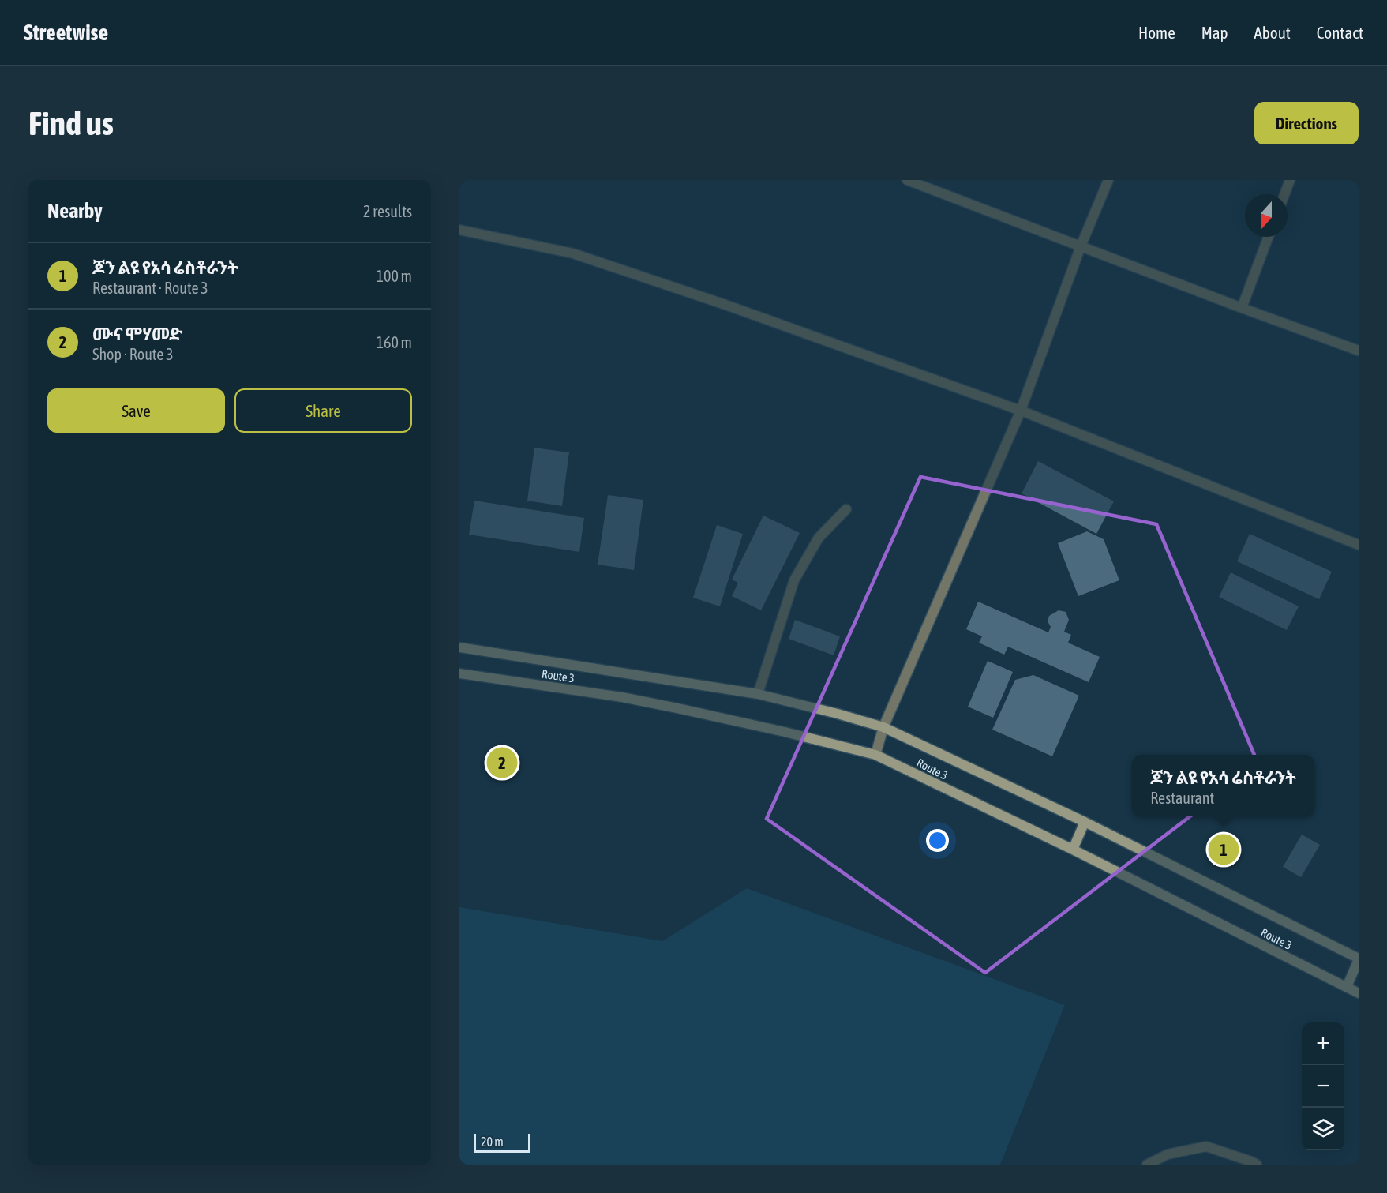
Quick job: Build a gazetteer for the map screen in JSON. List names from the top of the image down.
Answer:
{
  "streets": {
    "main road": ["Route 3"]
  },
  "scale_bar": "20 m",
  "north": "bottom",
  "page": {
    "header": "Streetwise",
    "nav": [
      "Home",
      "Map",
      "About",
      "Contact"
    ],
    "buttons": [
      "Directions",
      ["Save", "Share"]
    ],
    "title": "Find us",
    "heading": ["Nearby", "2 results"],
    "list": [
      {
        "mark": "1",
        "name": "ጆን ልዩ የአሳ ሬስቶራንት",
        "note": "Restaurant · Route 3",
        "value": "100 m"
      },
      {
        "mark": "2",
        "name": "ሙና ሞሃመድ",
        "note": "Shop · Route 3",
        "value": "160 m"
      }
    ],
    "pins": ["2", "1"],
    "popup": ["ጆን ልዩ የአሳ ሬስቶራንት", "Restaurant"],
    "map_buttons": ["+", "−"],
    "scale": "20 m"
  }
}
